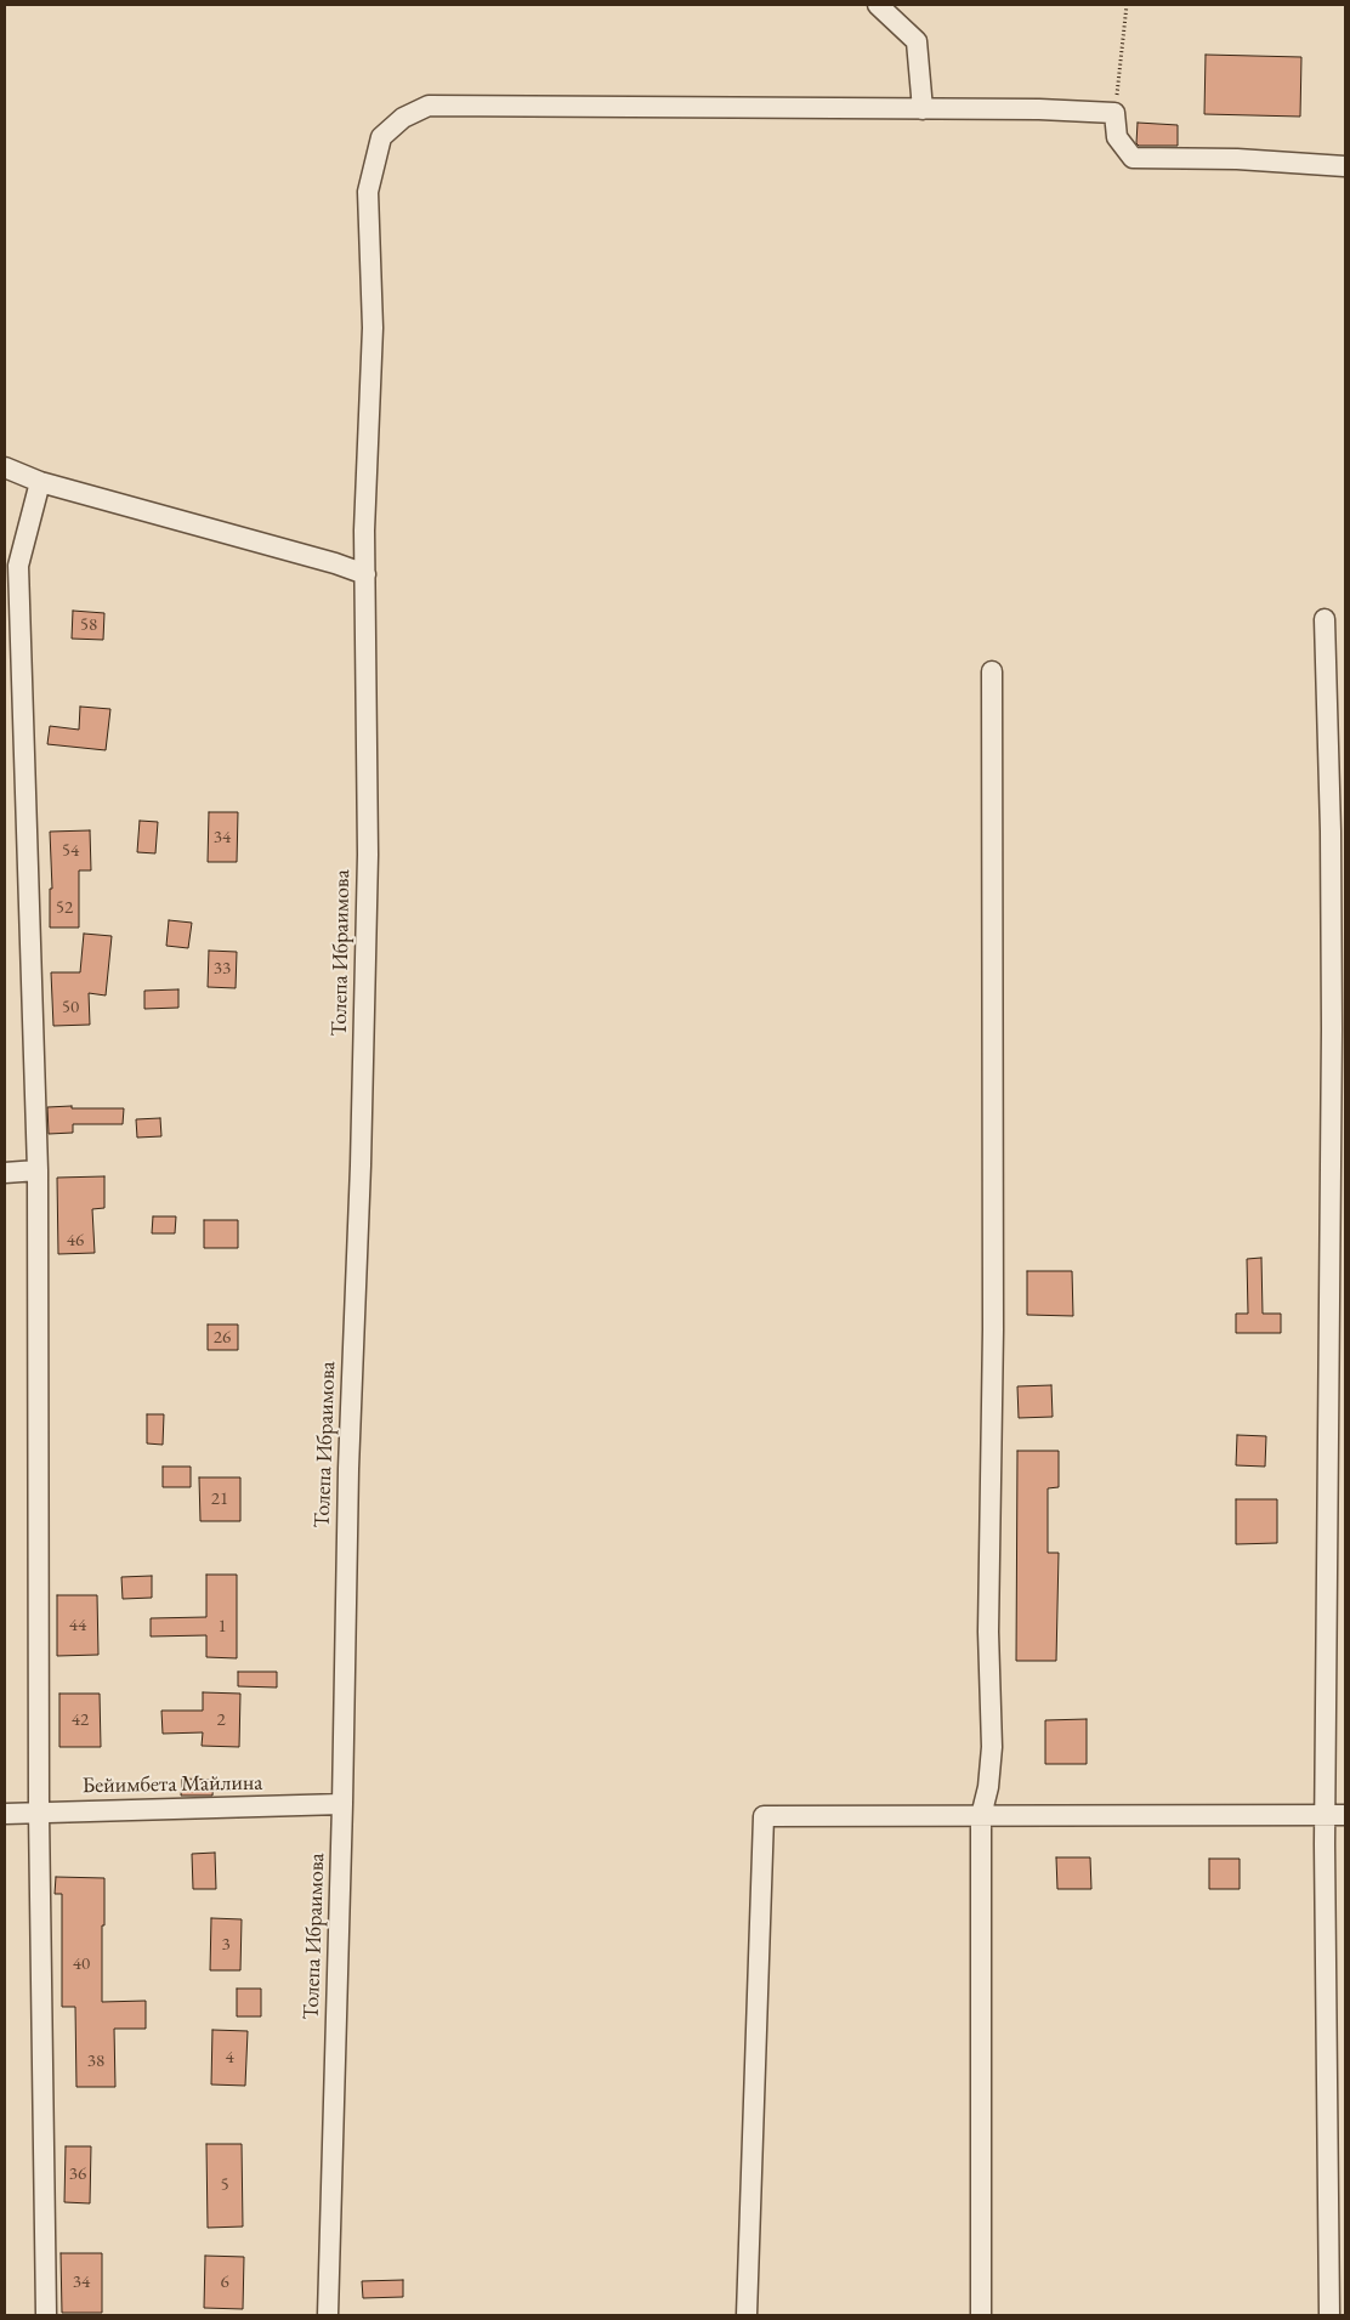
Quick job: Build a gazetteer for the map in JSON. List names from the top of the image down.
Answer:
{
  "streets": {
    "street": ["Толепа Ибраимова", "Бейимбета Майлина"]
  },
  "crossings": [
    ["Толепа Ибраимова", "Бейимбета Майлина"]
  ],
  "house_numbers": [
    "58",
    "34",
    "54",
    "52",
    "33",
    "50",
    "46",
    "26",
    "21",
    "44",
    "1",
    "42",
    "2",
    "3",
    "40",
    "4",
    "38",
    "36",
    "5",
    "34",
    "6"
  ]
}
